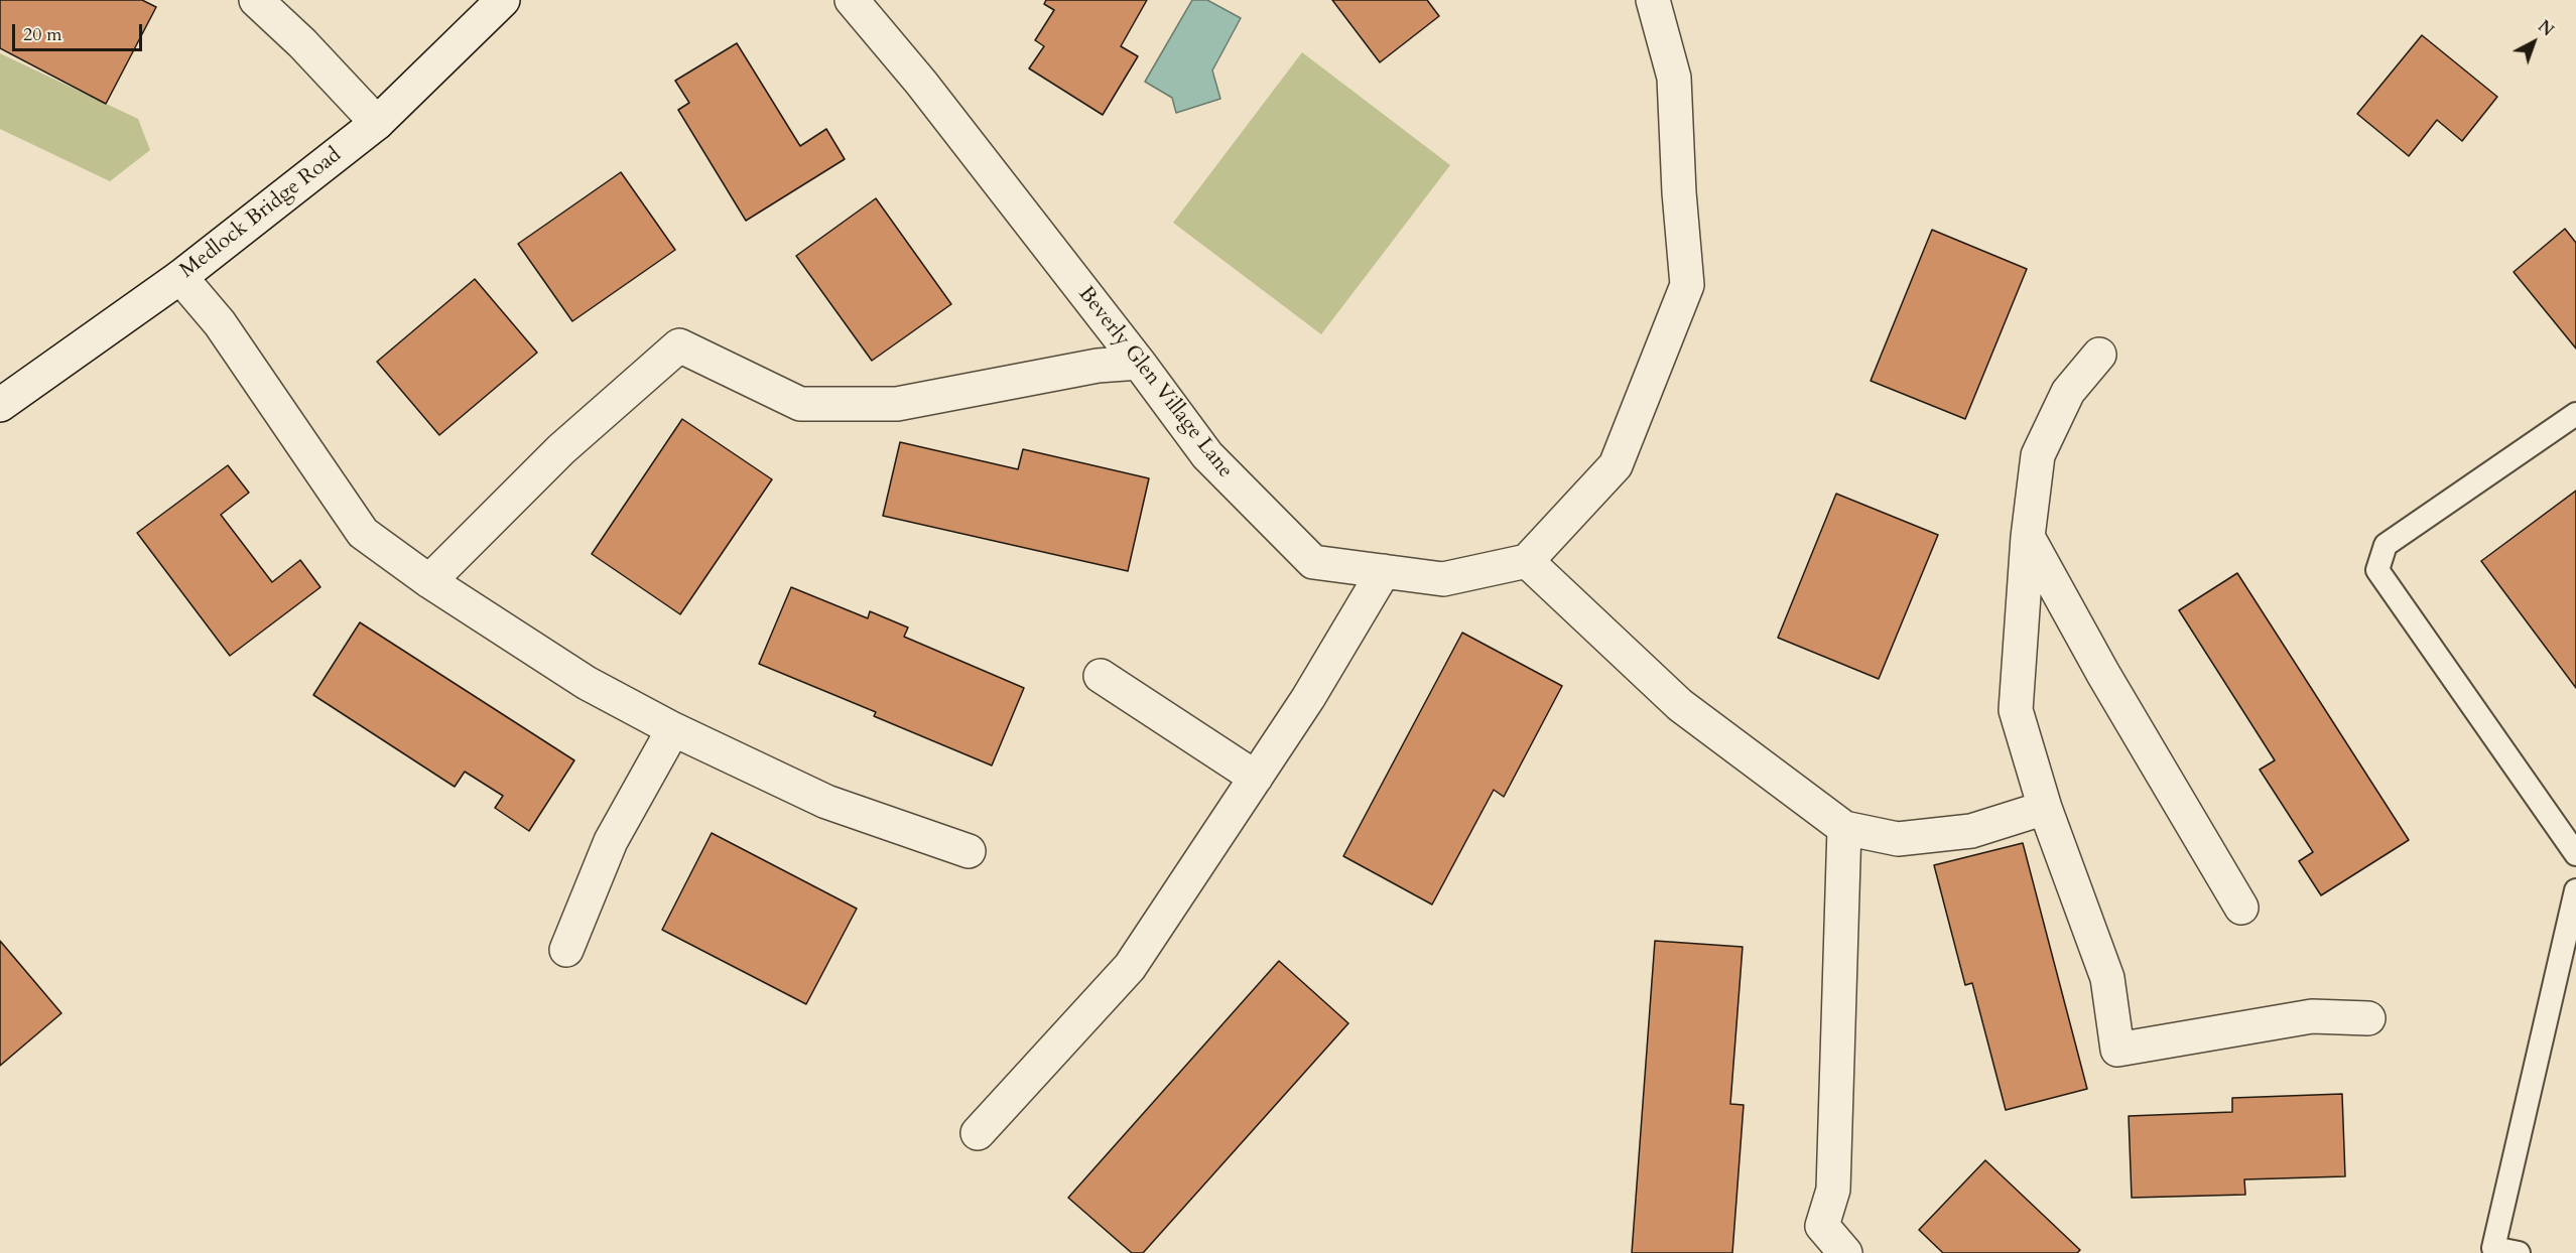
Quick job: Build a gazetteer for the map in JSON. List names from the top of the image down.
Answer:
{
  "streets": {
    "street": ["Medlock Bridge Road", "Beverly Glen Village Lane"]
  },
  "scale_bar": "20 m",
  "north": "top right"
}
